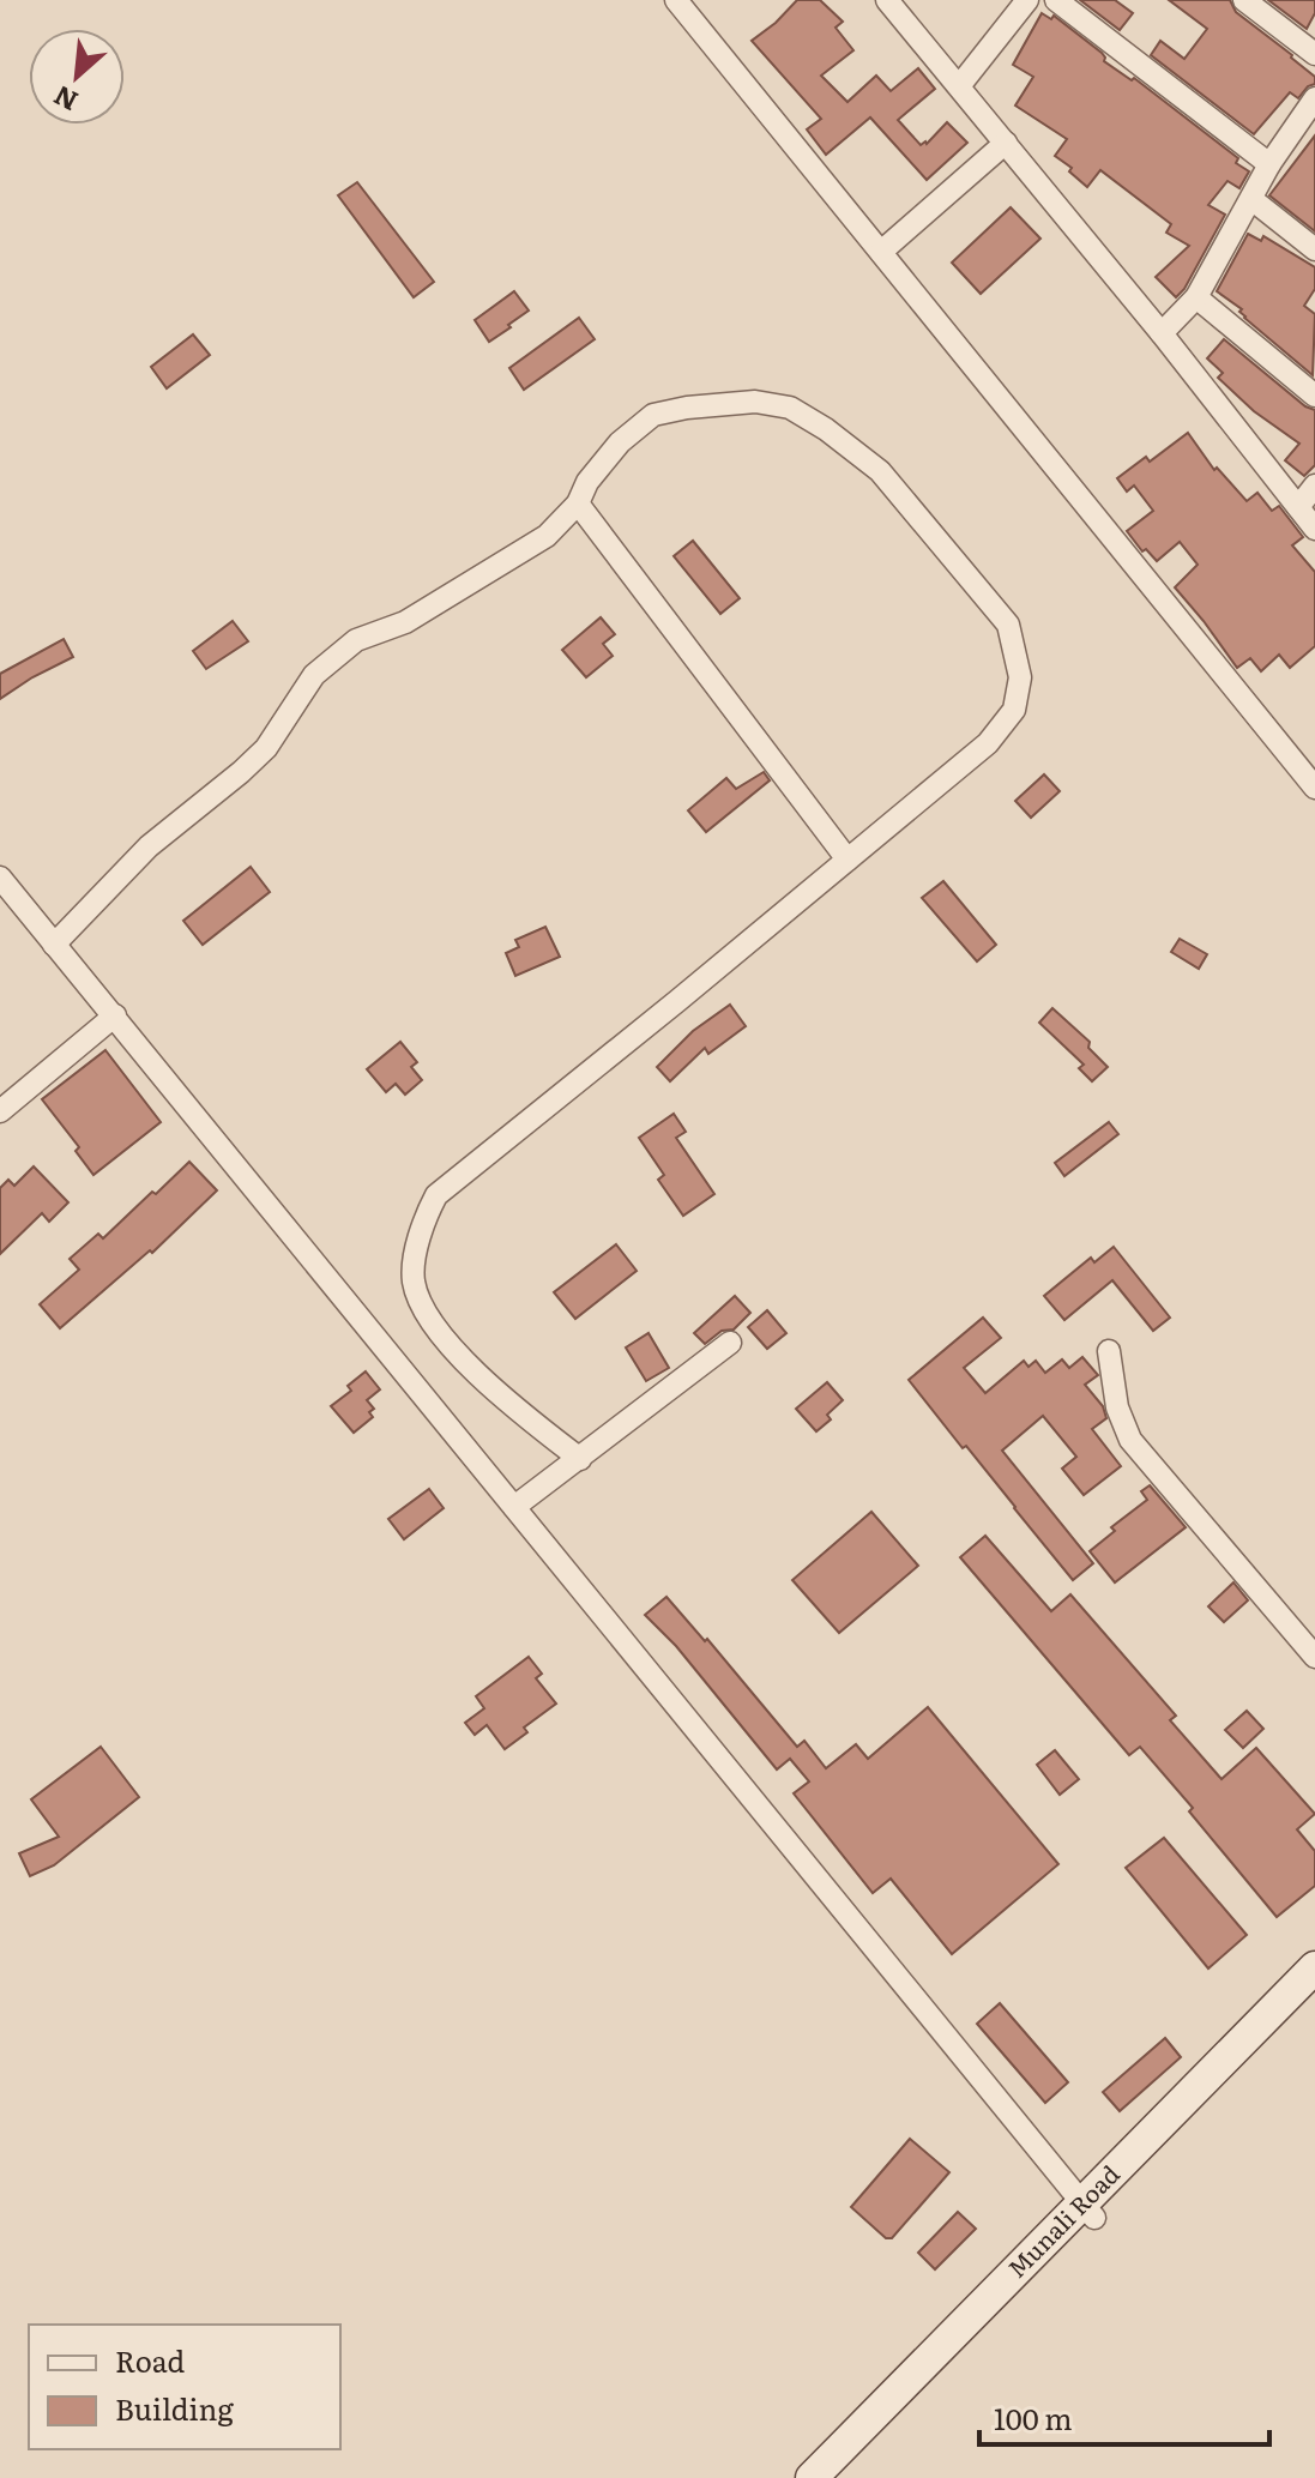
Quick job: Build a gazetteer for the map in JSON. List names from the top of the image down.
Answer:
{
  "streets": {
    "main road": ["Munali Road"]
  },
  "legend": ["Road", "Building"],
  "scale_bar": "100 m",
  "north": "bottom left"
}
